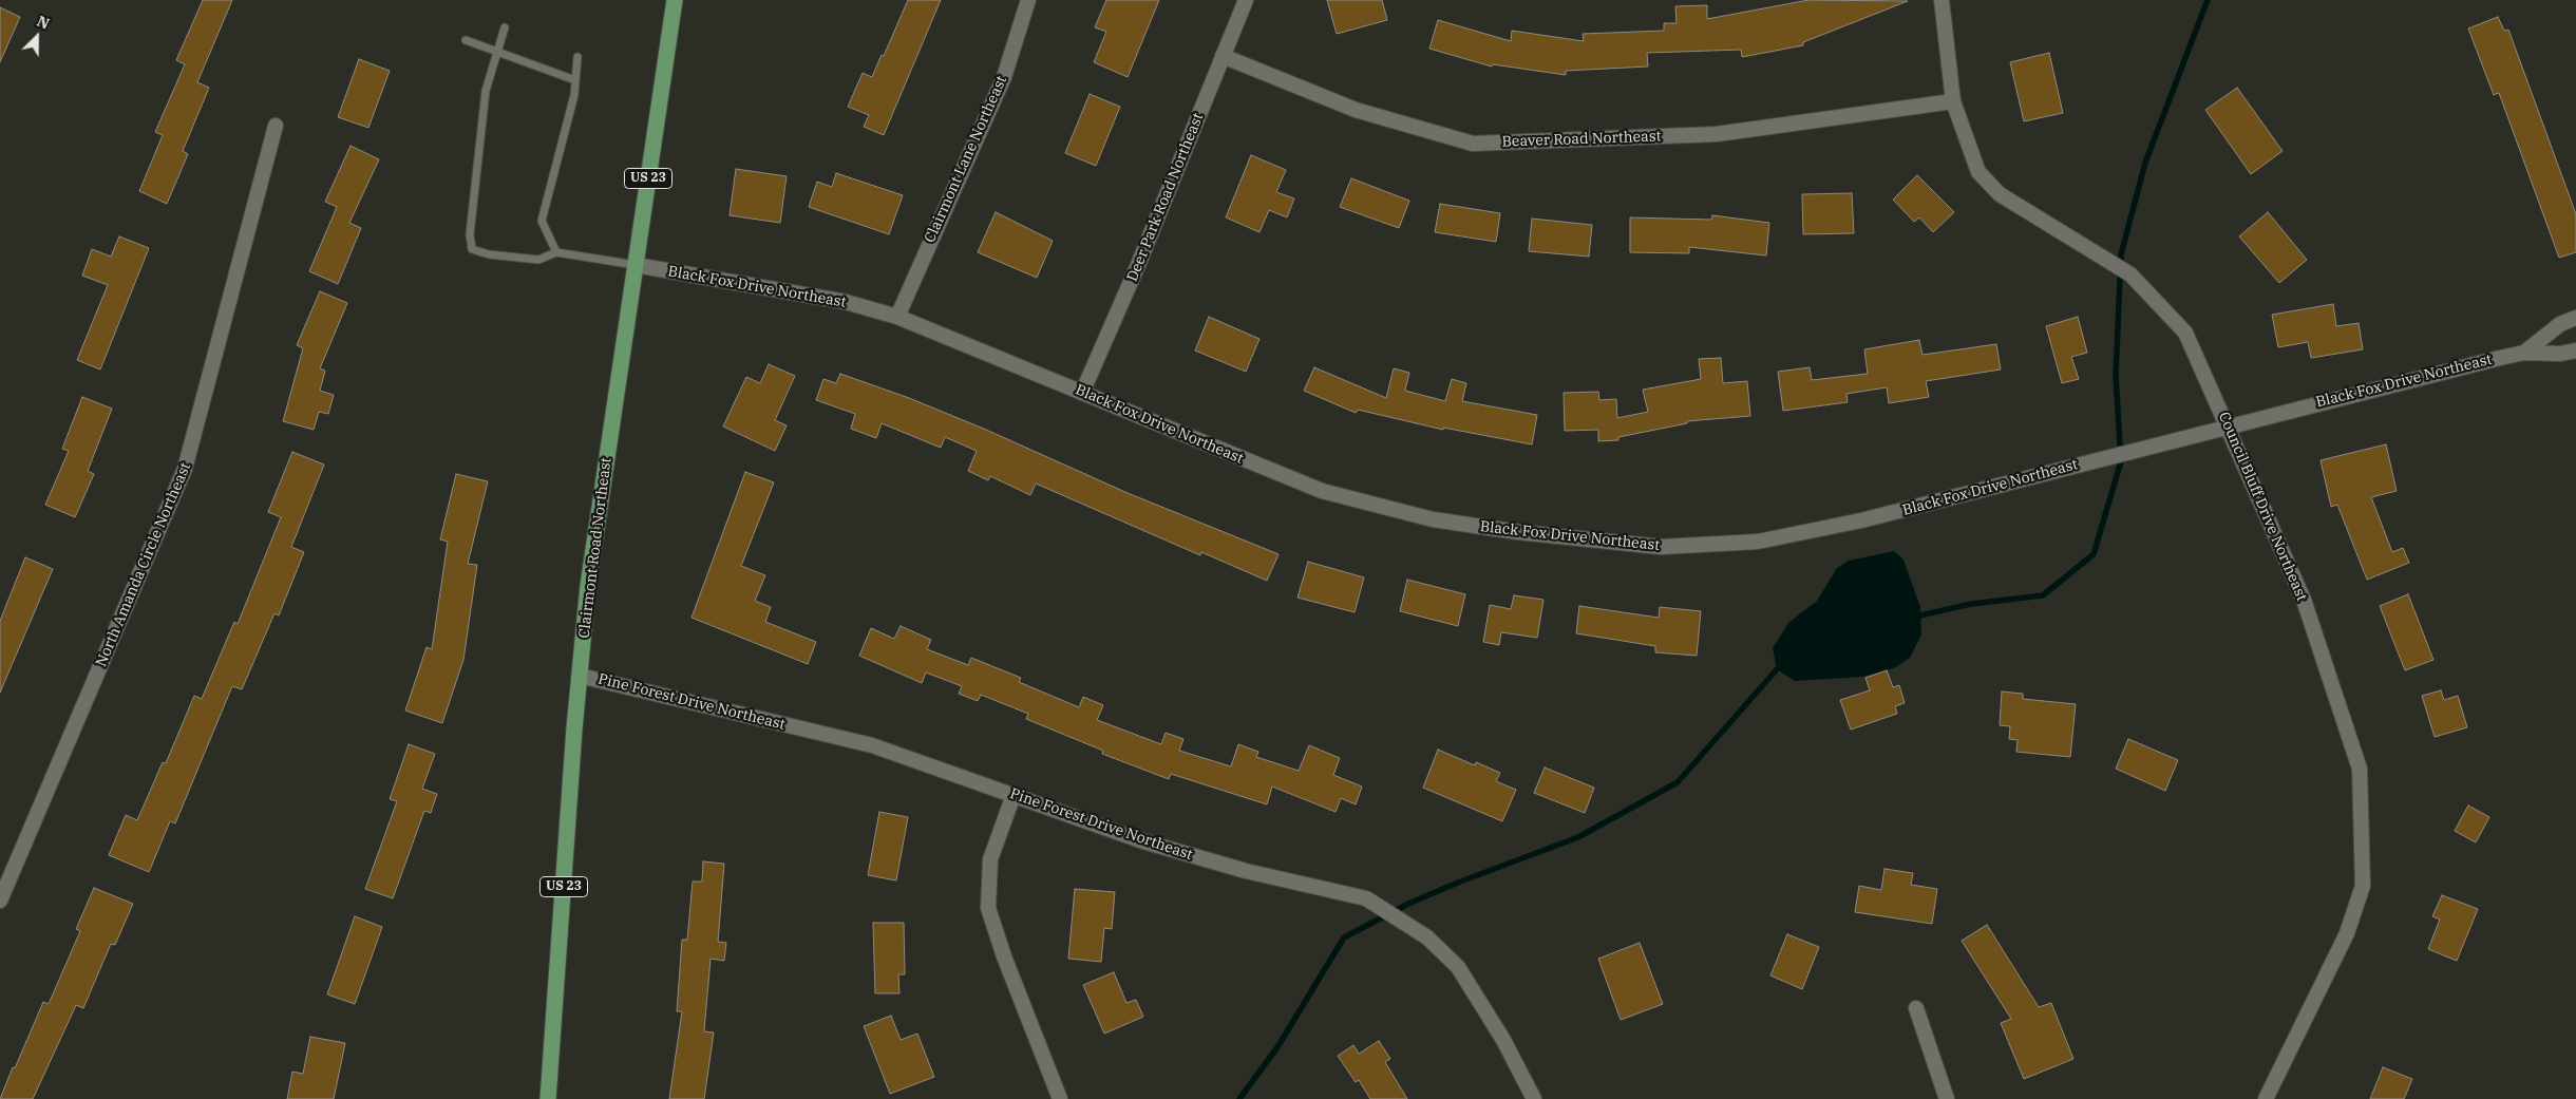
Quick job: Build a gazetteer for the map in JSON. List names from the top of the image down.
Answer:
{
  "streets": {
    "main road": ["US 23", "Clairmont Road Northeast"],
    "street": [
      "Beaver Road Northeast",
      "Clairmont Lane Northeast",
      "Deer Park Road Northeast",
      "Black Fox Drive Northeast",
      "Council Bluff Drive Northeast",
      "North Amanda Circle Northeast",
      "Pine Forest Drive Northeast"
    ]
  },
  "crossings": [
    ["Beaver Road Northeast", "Deer Park Road Northeast"],
    ["Beaver Road Northeast", "Council Bluff Drive Northeast"],
    ["Clairmont Lane Northeast", "Black Fox Drive Northeast"],
    ["Deer Park Road Northeast", "Black Fox Drive Northeast"],
    ["Black Fox Drive Northeast", "Council Bluff Drive Northeast"],
    ["Black Fox Drive Northeast", "Clairmont Road Northeast"],
    ["Clairmont Road Northeast", "Pine Forest Drive Northeast"]
  ],
  "north": "top right"
}
